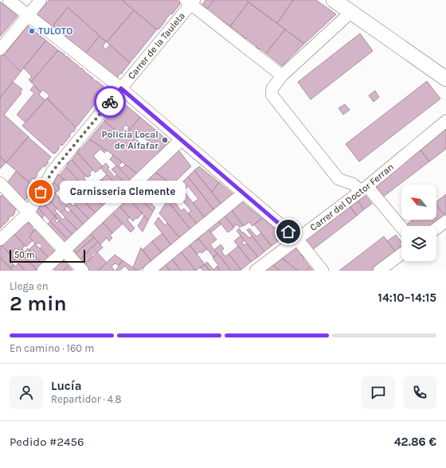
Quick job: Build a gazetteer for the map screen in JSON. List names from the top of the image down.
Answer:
{
  "streets": {
    "street": ["Carrer de la Tauleta", "Carrer del Doctor Ferran"]
  },
  "places": ["TULOTO", "Policía Local de Alfafar", "Carnisseria Clemente"],
  "scale_bar": "50 m",
  "north": "top left",
  "page": {
    "bubble": "Carnisseria Clemente",
    "scale": "50 m",
    "heading": ["2 min", "Llega en", "14:10–14:15"],
    "panel": [
      "Lucía",
      "Repartidor · 4.8",
      "Pedido #2456",
      "42.86 €"
    ],
    "bar": "En camino · 160 m"
  }
}
